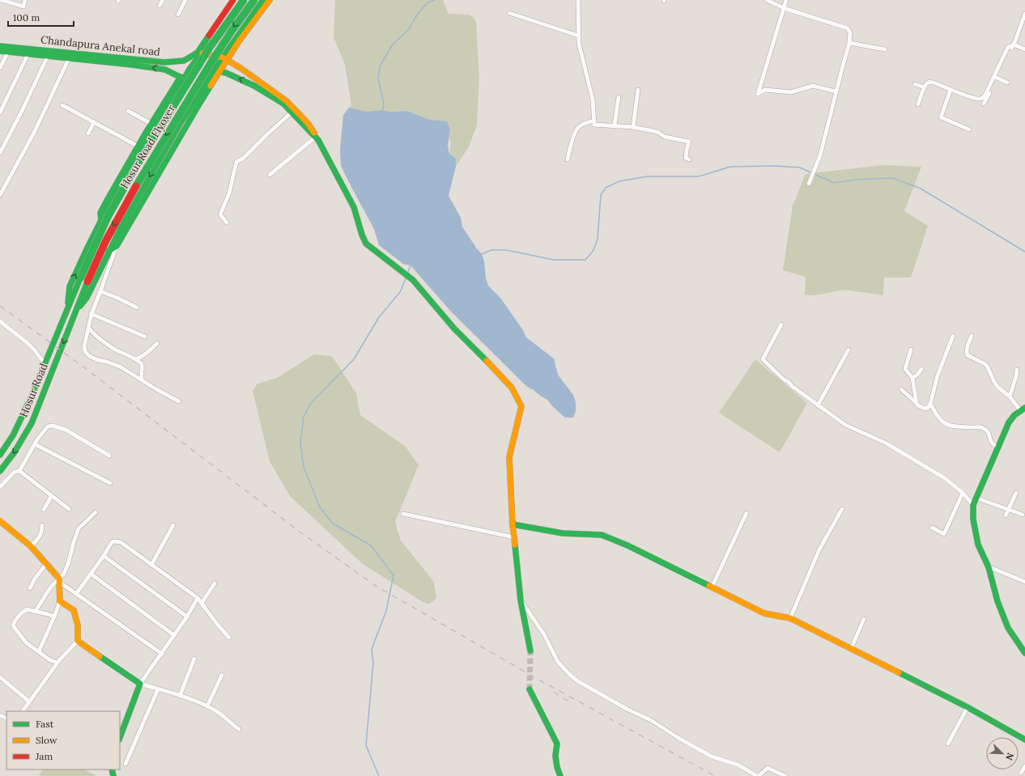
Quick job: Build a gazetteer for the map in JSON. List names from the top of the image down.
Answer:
{
  "streets": {
    "main road": ["Chandapura Anekal road", "Hosur Road Flyover", "Hosur Road"]
  },
  "crossings": [
    ["Hosur Road Flyover", "Hosur Road"]
  ],
  "legend": ["Fast", "Slow", "Jam"],
  "scale_bar": "100 m",
  "north": "bottom right"
}
